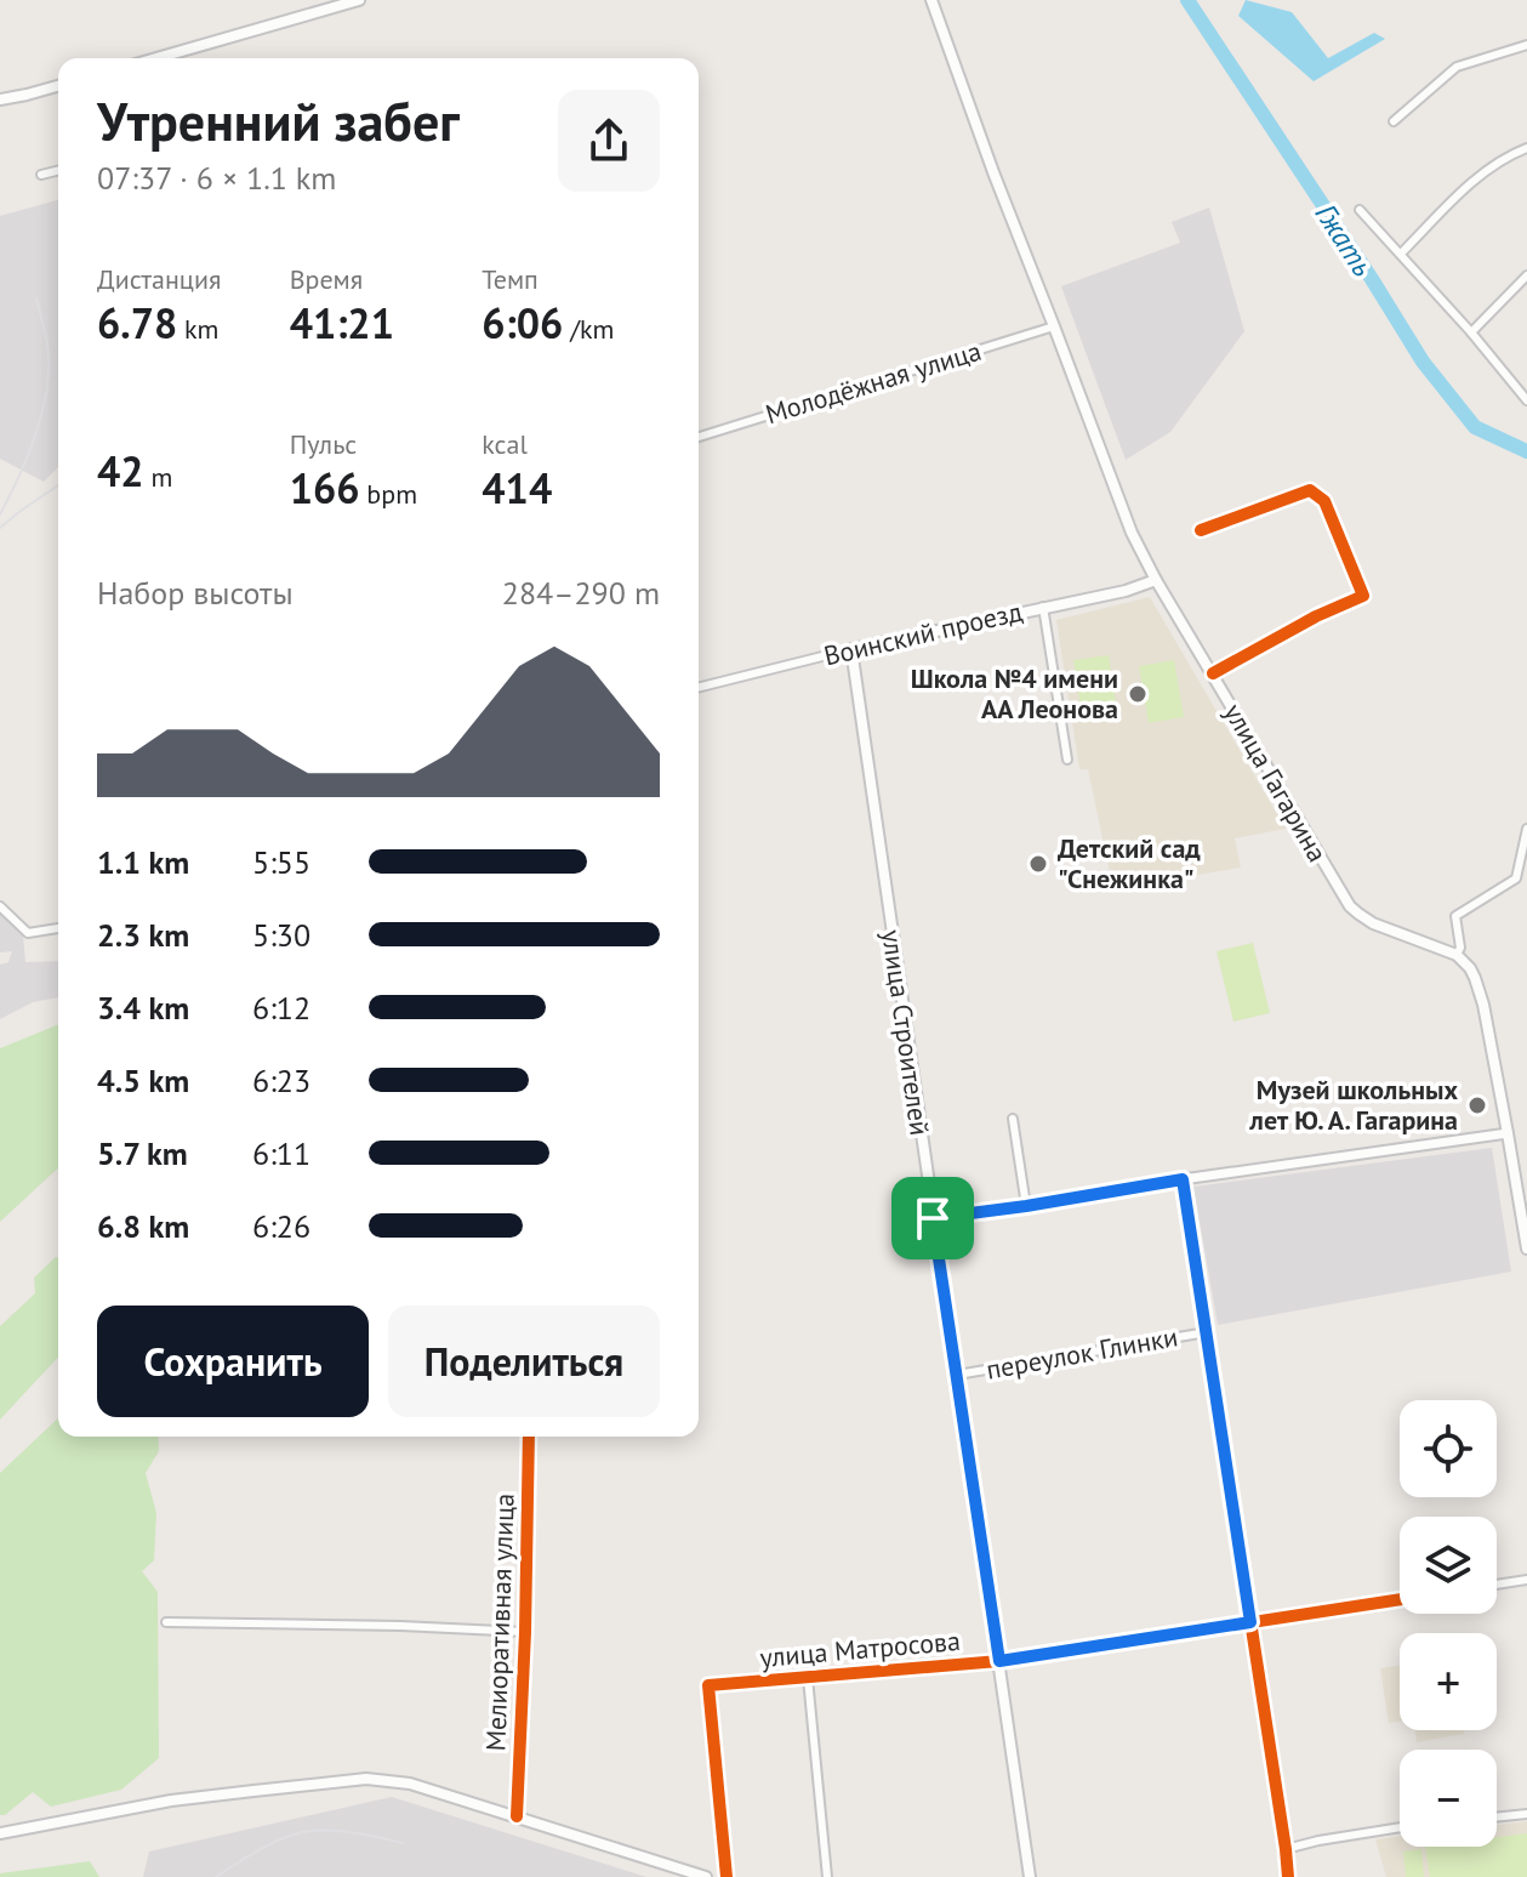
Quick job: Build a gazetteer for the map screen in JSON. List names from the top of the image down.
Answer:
{
  "streets": {
    "main road": ["Воинский проезд", "улица Гагарина", "улица Строителей"],
    "street": [
      "Молодёжная улица",
      "переулок Глинки",
      "Мелиоративная улица",
      "улица Матросова"
    ]
  },
  "crossings": [
    ["Молодёжная улица", "улица Гагарина"],
    ["Воинский проезд", "улица Гагарина"],
    ["Воинский проезд", "улица Строителей"],
    ["улица Строителей", "переулок Глинки"],
    ["улица Строителей", "улица Матросова"]
  ],
  "water": ["Гжать"],
  "places": ["Школа №4 имени АА Леонова", "Детский сад \"Снежинка\"", "Музей школьных лет Ю. А. Гагарина"],
  "page": {
    "heading": ["Утренний забег", "07:37 · 6 × 1.1 km"],
    "stats": [
      ["Дистанция", "6.78 km"],
      ["Время", "41:21"],
      ["Темп", "6:06 /km"],
      ["42 m"],
      ["Пульс", "166 bpm"],
      ["kcal", "414"]
    ],
    "chart": ["Набор высоты", "284–290 m"],
    "list": [
      {
        "name": "1.1 km",
        "note": "5:55"
      },
      {
        "name": "2.3 km",
        "note": "5:30"
      },
      {
        "name": "3.4 km",
        "note": "6:12"
      },
      {
        "name": "4.5 km",
        "note": "6:23"
      },
      {
        "name": "5.7 km",
        "note": "6:11"
      },
      {
        "name": "6.8 km",
        "note": "6:26"
      }
    ],
    "buttons": ["Сохранить", "Поделиться"],
    "map_buttons": ["+", "−"]
  }
}
